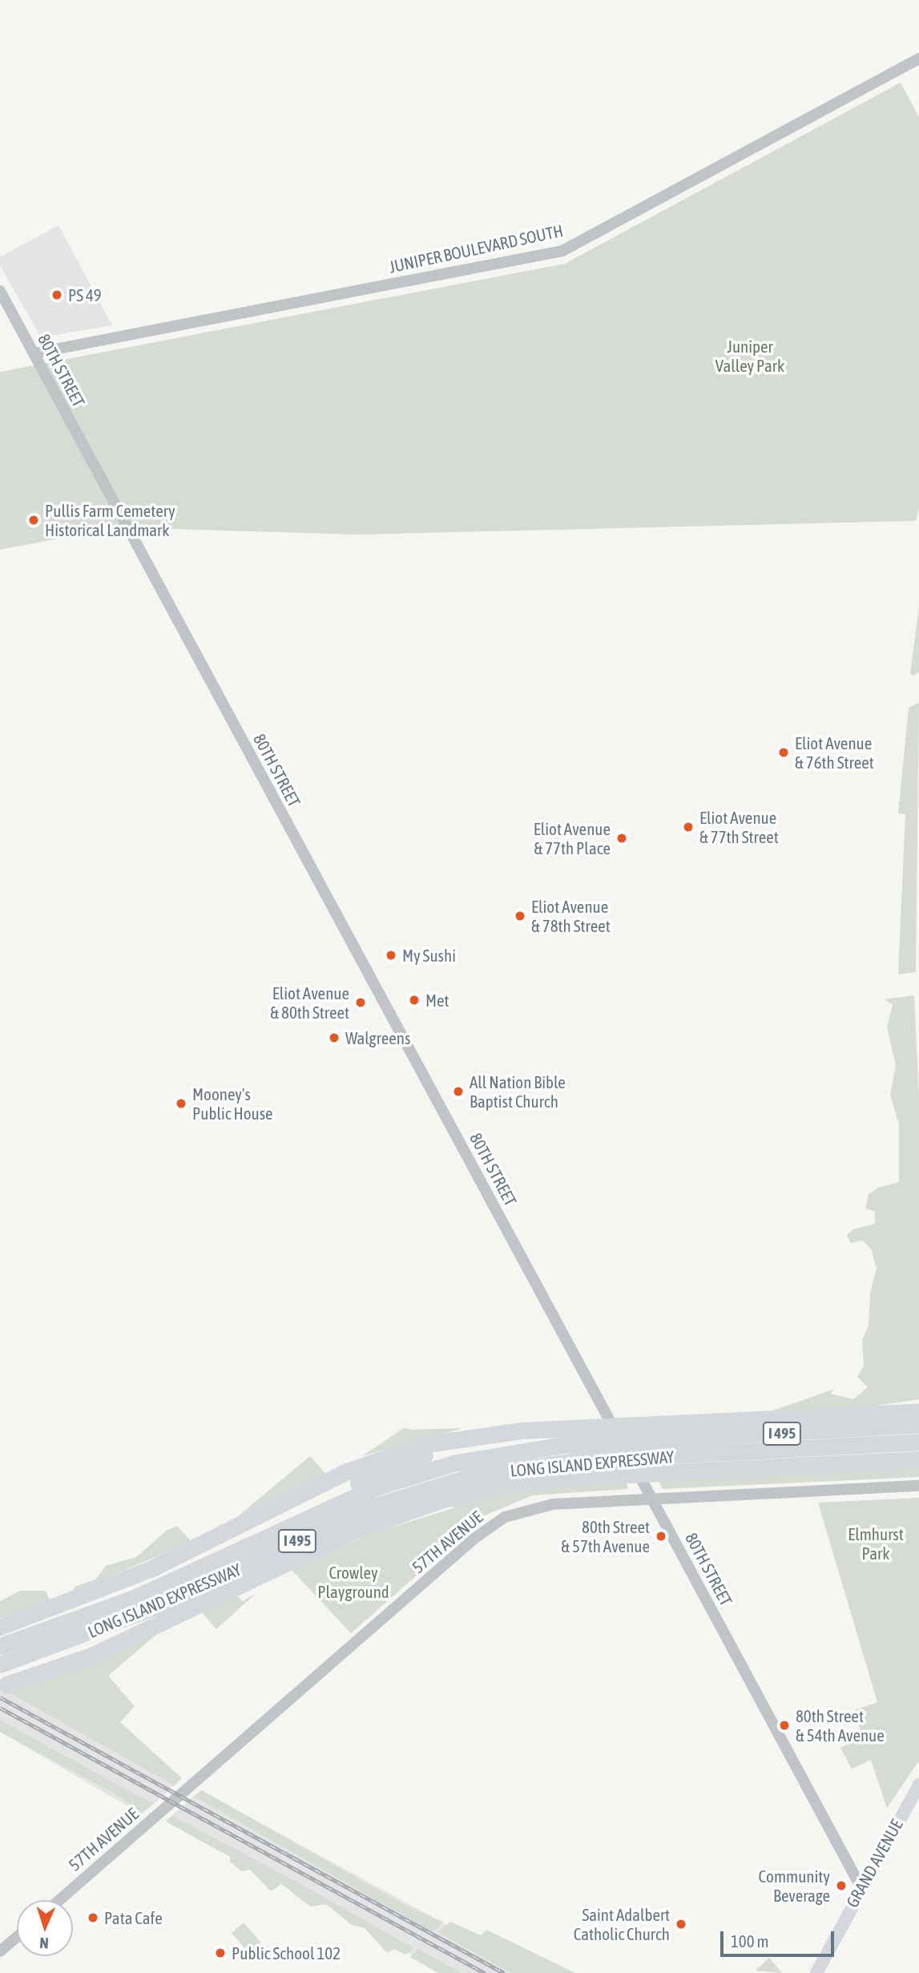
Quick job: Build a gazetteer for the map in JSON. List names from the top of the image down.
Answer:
{
  "streets": {
    "highway": ["I 495", "LONG ISLAND EXPRESSWAY"],
    "main road": ["GRAND AVENUE"],
    "street": ["JUNIPER BOULEVARD SOUTH", "80TH STREET", "57TH AVENUE"]
  },
  "crossings": [
    ["JUNIPER BOULEVARD SOUTH", "80TH STREET"],
    ["80TH STREET", "57TH AVENUE"],
    ["80TH STREET", "GRAND AVENUE"]
  ],
  "parks": ["Juniper Valley Park", "Elmhurst Park", "Crowley Playground"],
  "places": [
    "PS 49",
    "Pullis Farm Cemetery Historical Landmark",
    "Eliot Avenue & 76th Street",
    "Eliot Avenue & 77th Street",
    "Eliot Avenue & 77th Place",
    "Eliot Avenue & 78th Street",
    "My Sushi",
    "Met",
    "Eliot Avenue & 80th Street",
    "Walgreens",
    "All Nation Bible Baptist Church",
    "Mooney's Public House",
    "80th Street & 57th Avenue",
    "80th Street & 54th Avenue",
    "Community Beverage",
    "Pata Cafe",
    "Saint Adalbert Catholic Church",
    "Public School 102"
  ],
  "scale_bar": "100 m",
  "north": "bottom"
}
